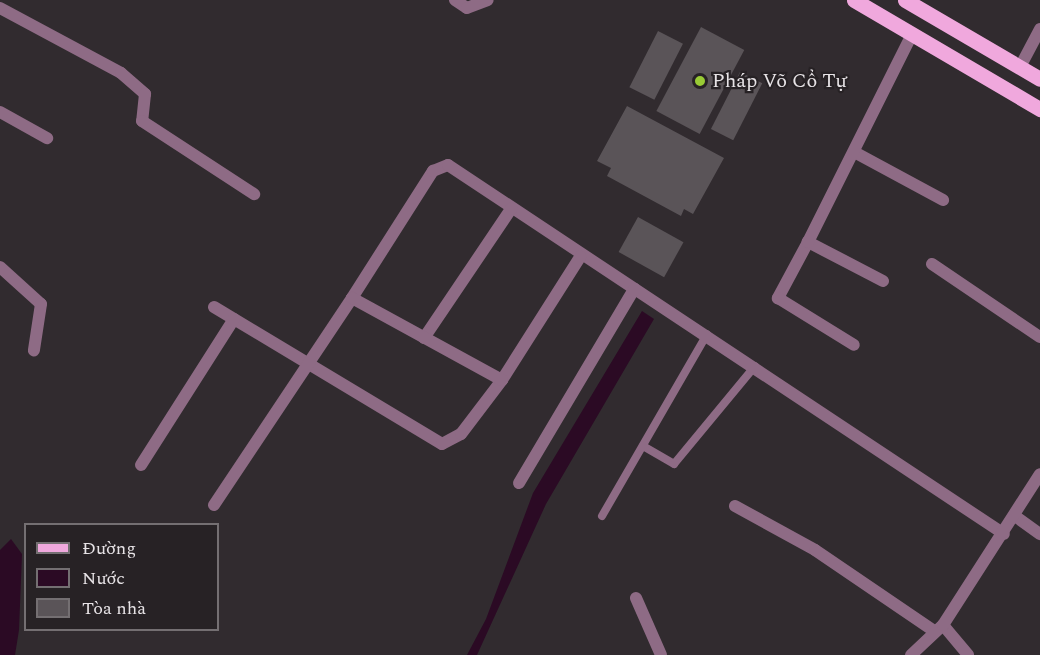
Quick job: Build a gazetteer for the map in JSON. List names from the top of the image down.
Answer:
{
  "places": ["Pháp Võ Cổ Tự"],
  "legend": ["Đường", "Nước", "Tòa nhà"]
}
